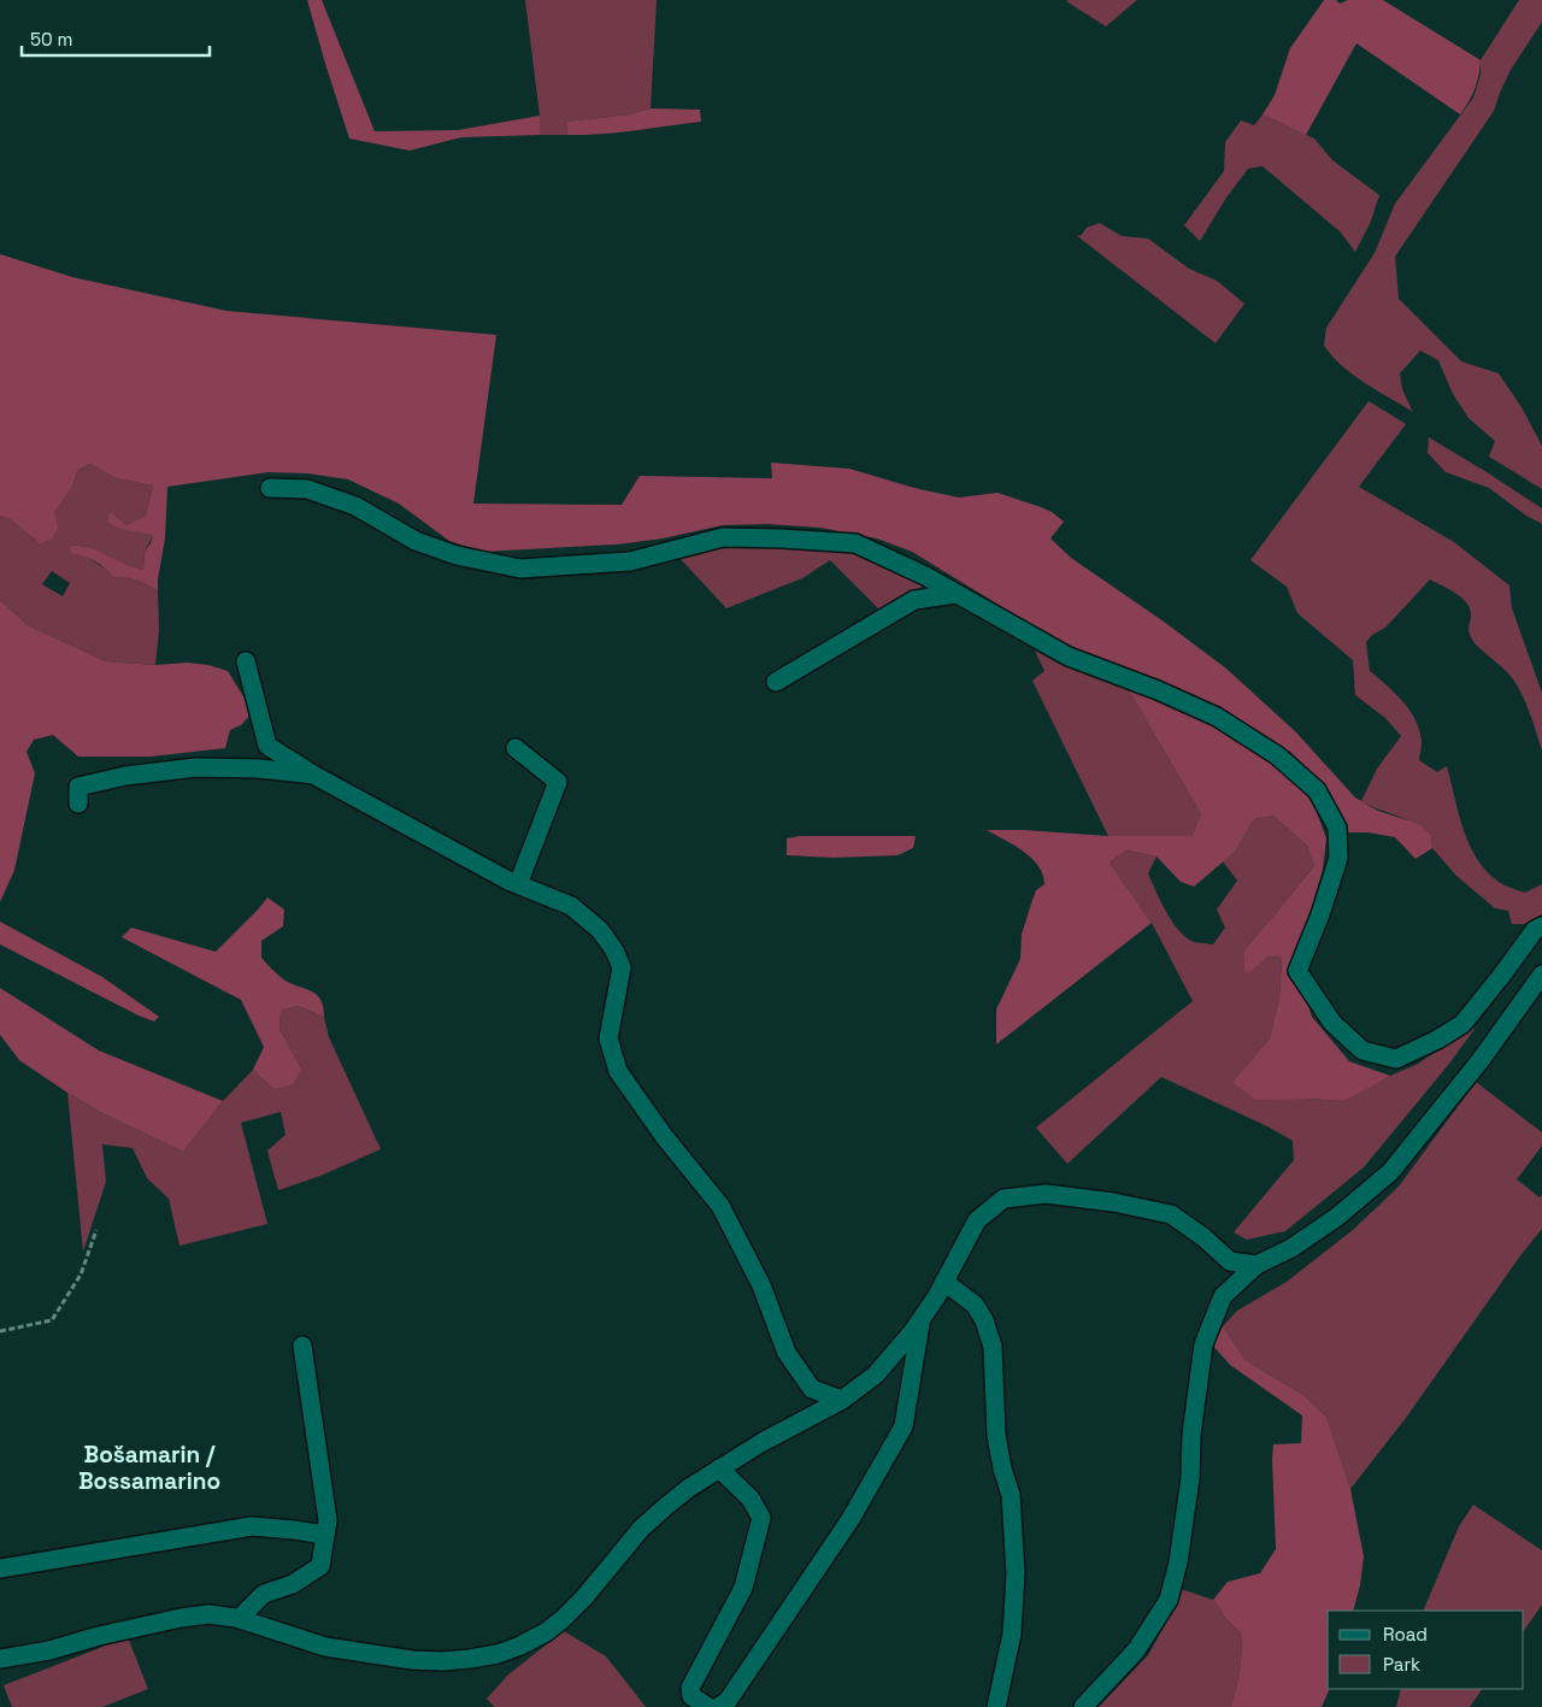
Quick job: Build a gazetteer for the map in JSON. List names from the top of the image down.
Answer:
{
  "districts": ["Bošamarin / Bossamarino"],
  "legend": ["Road", "Park"],
  "scale_bar": "50 m"
}
